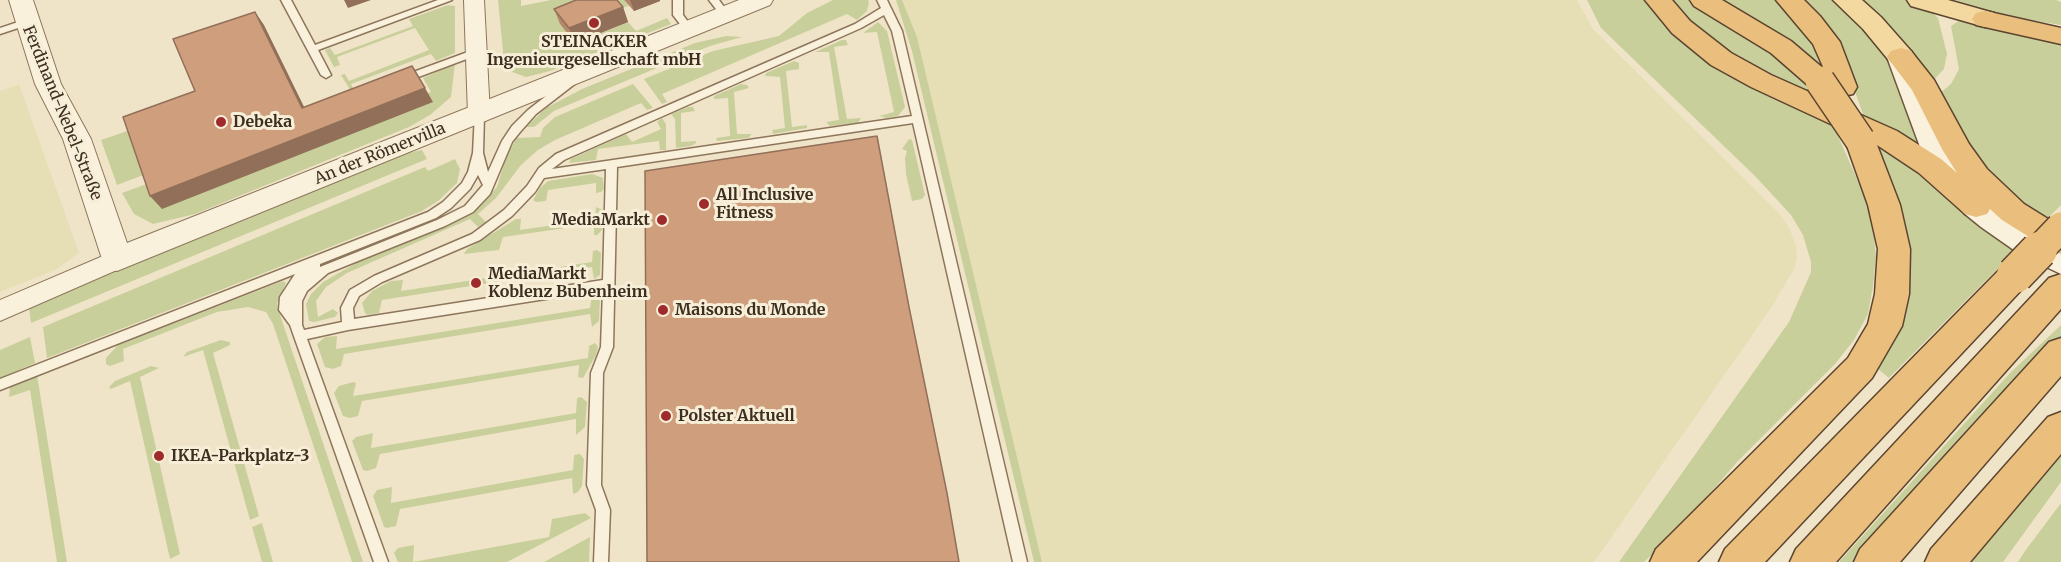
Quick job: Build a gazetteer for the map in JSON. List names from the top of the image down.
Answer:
{
  "streets": {
    "street": ["Ferdinand-Nebel-Straße", "An der Römervilla"]
  },
  "crossings": [
    ["Ferdinand-Nebel-Straße", "An der Römervilla"]
  ],
  "places": [
    "STEINACKER Ingenieurgesellschaft mbH",
    "Debeka",
    "All Inclusive Fitness",
    "MediaMarkt",
    "MediaMarkt Koblenz Bubenheim",
    "Maisons du Monde",
    "Polster Aktuell",
    "IKEA-Parkplatz-3"
  ]
}
